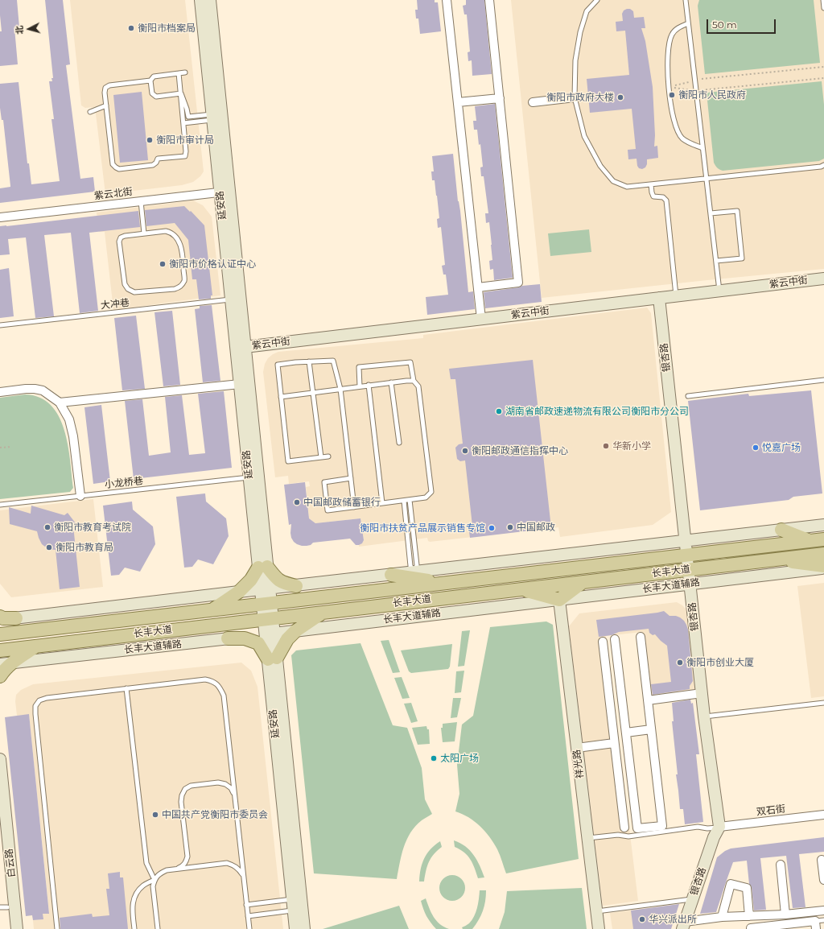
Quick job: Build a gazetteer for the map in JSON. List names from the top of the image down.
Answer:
{
  "streets": {
    "main road": [
      "延安路",
      "紫云中街",
      "银杏路",
      "长丰大道",
      "长丰大道辅路",
      "祥光路",
      "白云路"
    ],
    "street": ["紫云北街", "双石街"],
    "lane": ["大冲巷", "小龙桥巷"]
  },
  "crossings": [
    ["紫云北街", "延安路"],
    ["延安路", "紫云中街"],
    ["延安路", "大冲巷"],
    ["延安路", "小龙桥巷"],
    ["延安路", "长丰大道"],
    ["延安路", "长丰大道辅路"],
    ["紫云中街", "银杏路"],
    ["银杏路", "长丰大道"],
    ["银杏路", "长丰大道辅路"],
    ["银杏路", "双石街"],
    ["长丰大道辅路", "祥光路"]
  ],
  "places": [
    "衡阳市档案局",
    "衡阳市人民政府",
    "衡阳市政府大楼",
    "衡阳市审计局",
    "衡阳市价格认证中心",
    "湖南省邮政速递物流有限公司衡阳市分公司",
    "华新小学",
    "悦嘉广场",
    "衡阳邮政通信指挥中心",
    "中国邮政储蓄银行",
    "衡阳市教育考试院",
    "中国邮政",
    "衡阳市扶贫产品展示销售专馆",
    "衡阳市教育局",
    "衡阳市创业大厦",
    "太阳广场",
    "中国共产党衡阳市委员会",
    "华兴派出所"
  ],
  "scale_bar": "50 m",
  "north": "left"
}
